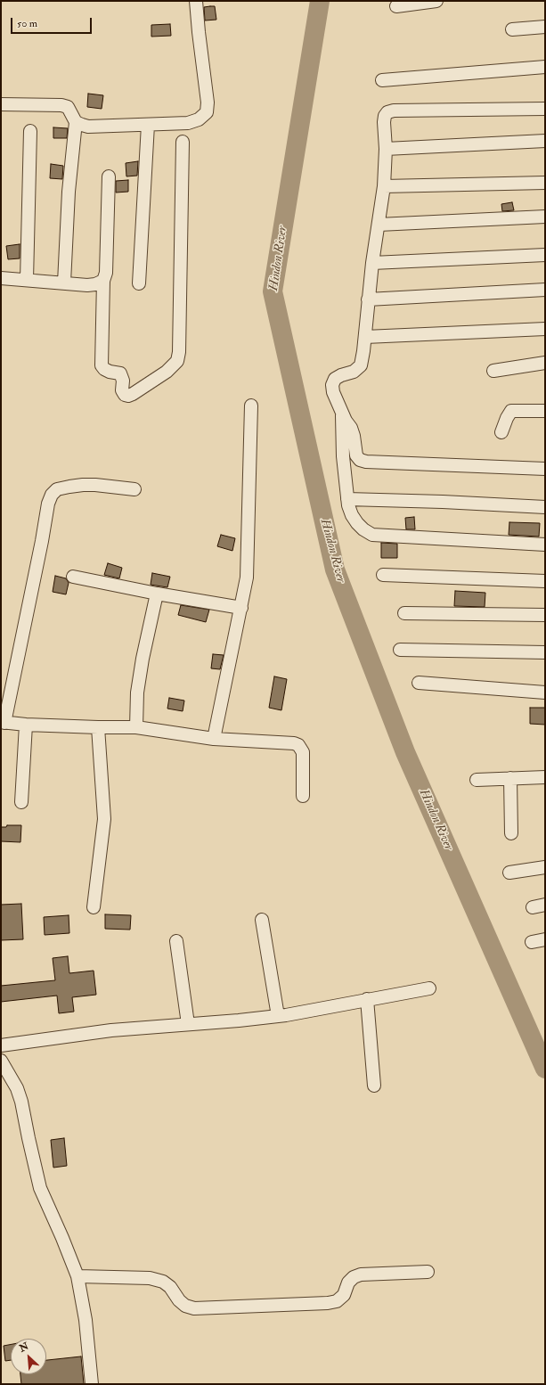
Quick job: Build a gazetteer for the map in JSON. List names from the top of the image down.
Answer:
{
  "water": ["Hindon River"],
  "scale_bar": "50 m",
  "north": "top left"
}
